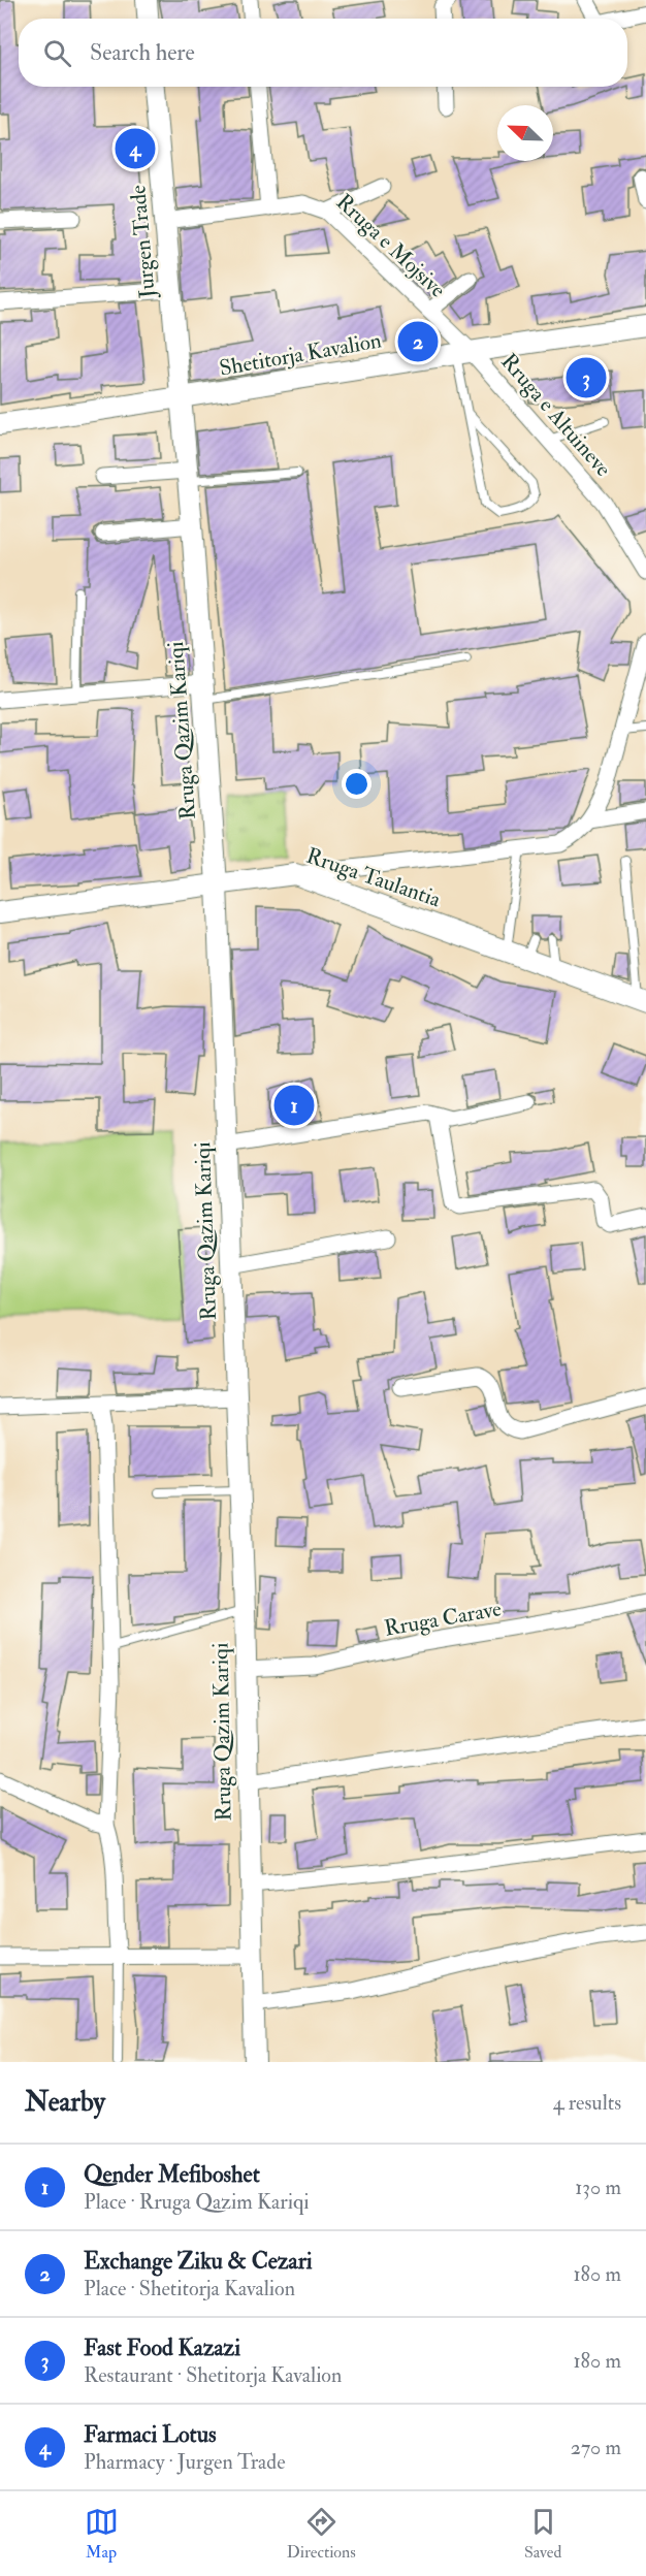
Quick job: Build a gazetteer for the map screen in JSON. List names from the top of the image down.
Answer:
{
  "streets": {
    "street": [
      "Jurgen Trade",
      "Rruga e Mojsive",
      "Shetitorja Kavalion",
      "Rruga e Altuineve",
      "Rruga Qazim Kariqi",
      "Rruga Taulantia",
      "Rruga Carave"
    ]
  },
  "crossings": [
    ["Jurgen Trade", "Rruga e Mojsive"],
    ["Jurgen Trade", "Shetitorja Kavalion"],
    ["Jurgen Trade", "Rruga Qazim Kariqi"],
    ["Rruga e Mojsive", "Shetitorja Kavalion"],
    ["Rruga e Mojsive", "Rruga e Altuineve"],
    ["Shetitorja Kavalion", "Rruga e Altuineve"],
    ["Shetitorja Kavalion", "Rruga Qazim Kariqi"],
    ["Rruga Qazim Kariqi", "Rruga Taulantia"],
    ["Rruga Qazim Kariqi", "Rruga Carave"]
  ],
  "north": "top left",
  "page": {
    "search": "Search here",
    "pins": [
      "4",
      "2",
      "3",
      "1"
    ],
    "heading": ["Nearby", "4 results"],
    "list": [
      {
        "mark": "1",
        "name": "Qender Mefiboshet",
        "note": "Place · Rruga Qazim Kariqi",
        "value": "130 m"
      },
      {
        "mark": "2",
        "name": "Exchange Ziku & Cezari",
        "note": "Place · Shetitorja Kavalion",
        "value": "180 m"
      },
      {
        "mark": "3",
        "name": "Fast Food Kazazi",
        "note": "Restaurant · Shetitorja Kavalion",
        "value": "180 m"
      },
      {
        "mark": "4",
        "name": "Farmaci Lotus",
        "note": "Pharmacy · Jurgen Trade",
        "value": "270 m"
      }
    ],
    "nav": ["Map", "Directions", "Saved"]
  }
}
